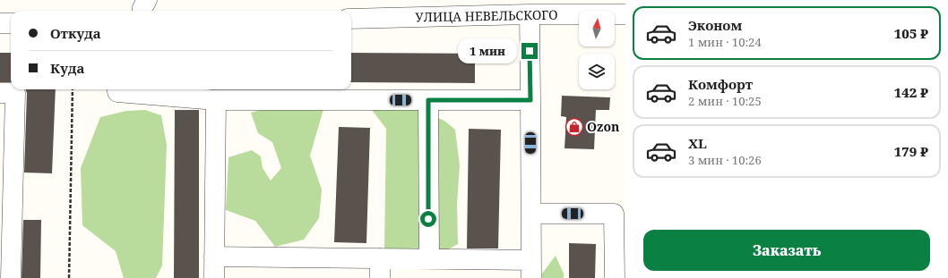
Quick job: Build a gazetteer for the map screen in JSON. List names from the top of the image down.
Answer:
{
  "streets": {
    "street": ["УЛИЦА НЕВЕЛЬСКОГО"]
  },
  "places": {
    "shop": ["Ozon"]
  },
  "north": "top",
  "page": {
    "list": [
      {
        "name": "Эконом",
        "note": "1 мин · 10:24",
        "value": "105 ₽"
      },
      {
        "name": "Комфорт",
        "note": "2 мин · 10:25",
        "value": "142 ₽"
      },
      {
        "name": "XL",
        "note": "3 мин · 10:26",
        "value": "179 ₽"
      }
    ],
    "banner": ["Откуда", "Куда"],
    "bubble": "1 мин",
    "buttons": "Заказать"
  }
}
